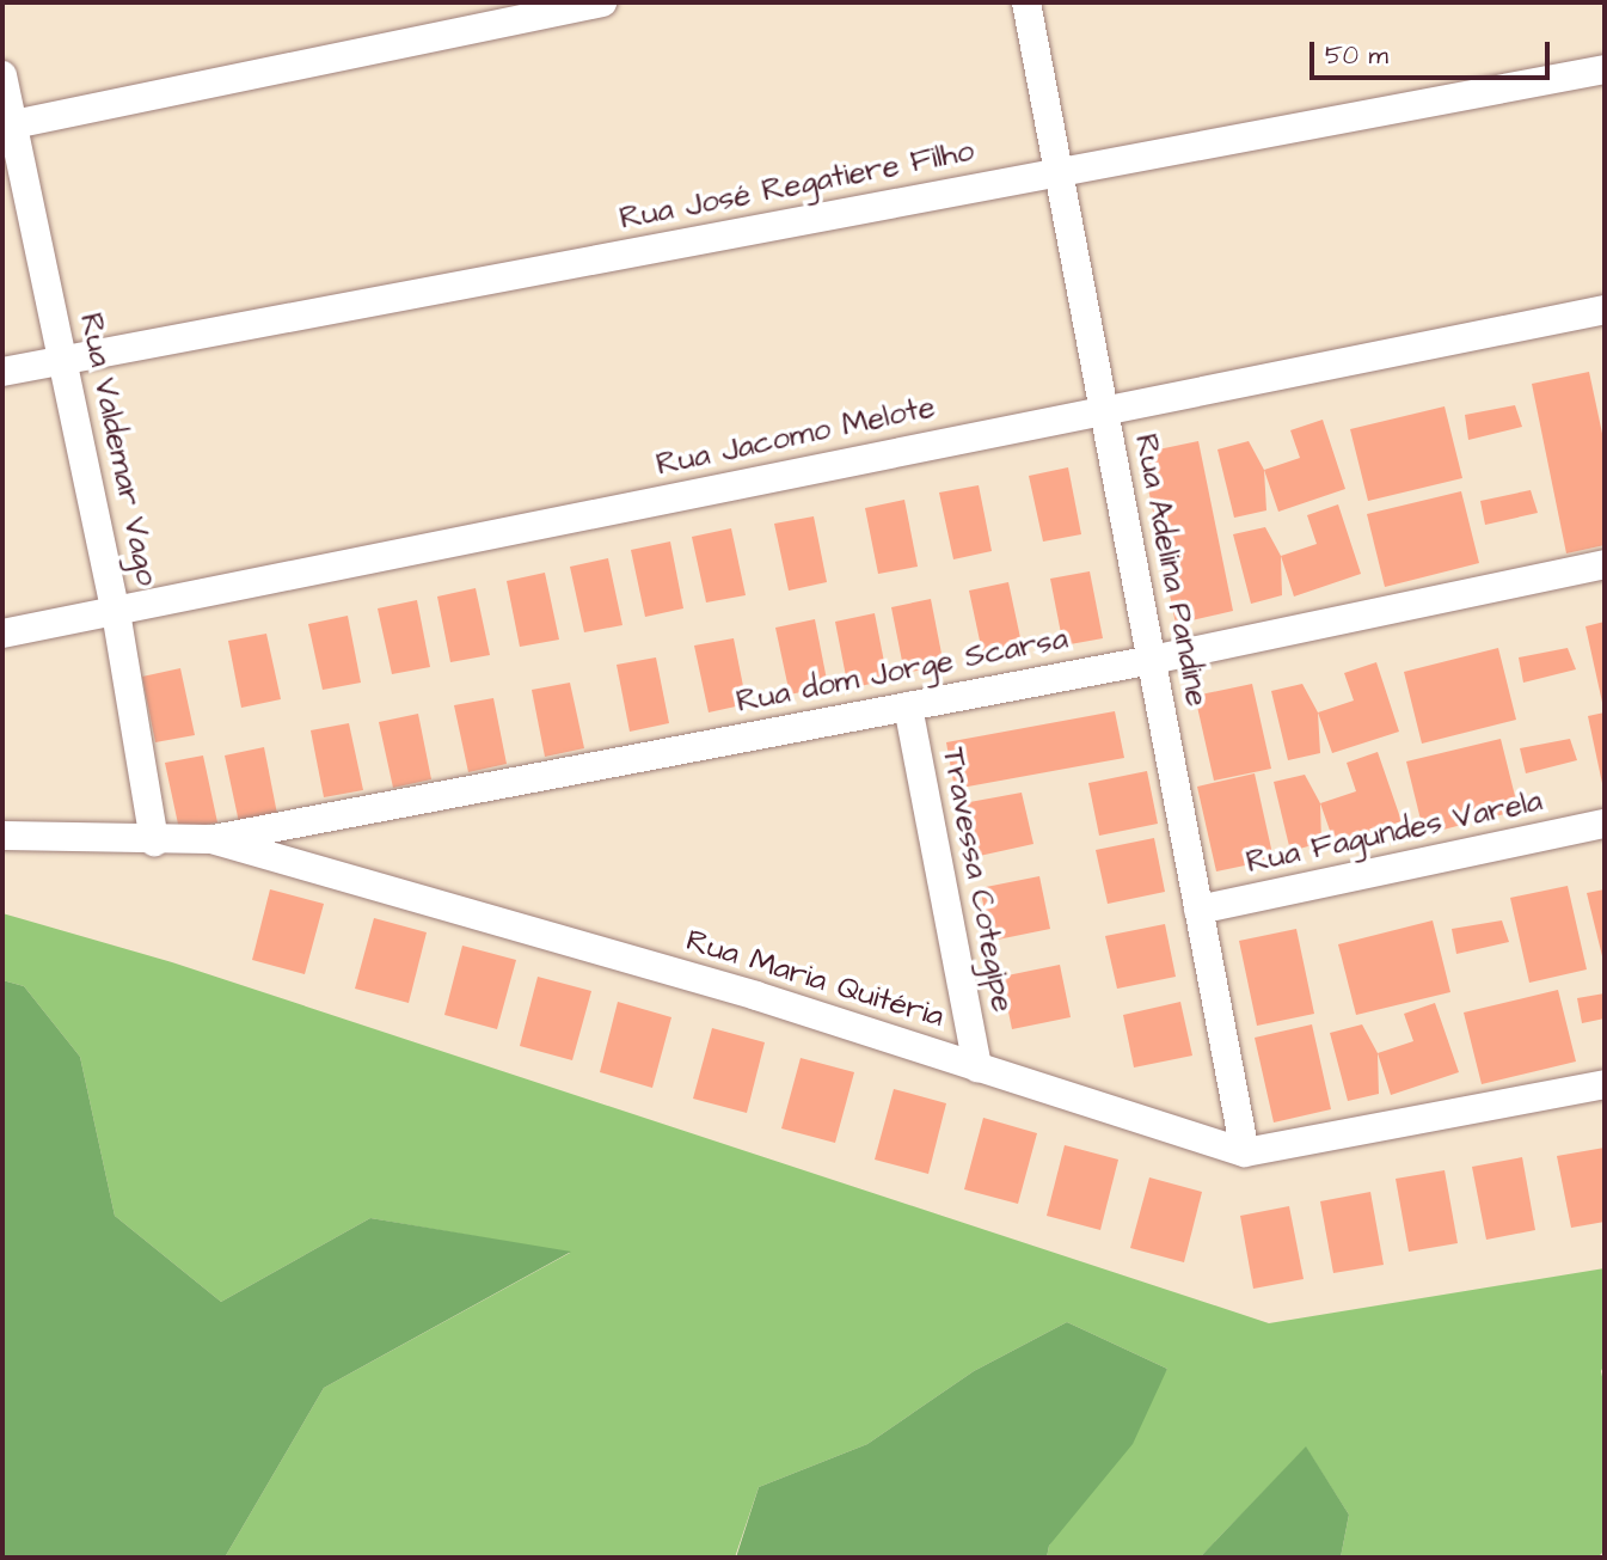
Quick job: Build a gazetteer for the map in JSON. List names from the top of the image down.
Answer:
{
  "streets": {
    "street": [
      "Rua José Regatiere Filho",
      "Rua Jacomo Melote",
      "Rua Valdemar Vago",
      "Rua Adelina Pandine",
      "Rua dom Jorge Scarsa",
      "Rua Fagundes Varela",
      "Travessa Cotegipe",
      "Rua Maria Quitéria"
    ]
  },
  "crossings": [
    ["Rua José Regatiere Filho", "Rua Valdemar Vago"],
    ["Rua José Regatiere Filho", "Rua Adelina Pandine"],
    ["Rua Jacomo Melote", "Rua Valdemar Vago"],
    ["Rua Jacomo Melote", "Rua Adelina Pandine"],
    ["Rua Valdemar Vago", "Rua Maria Quitéria"],
    ["Rua Adelina Pandine", "Rua dom Jorge Scarsa"],
    ["Rua Adelina Pandine", "Rua Fagundes Varela"],
    ["Rua Adelina Pandine", "Rua Maria Quitéria"],
    ["Rua dom Jorge Scarsa", "Travessa Cotegipe"],
    ["Rua dom Jorge Scarsa", "Rua Maria Quitéria"],
    ["Travessa Cotegipe", "Rua Maria Quitéria"]
  ],
  "scale_bar": "50 m"
}
